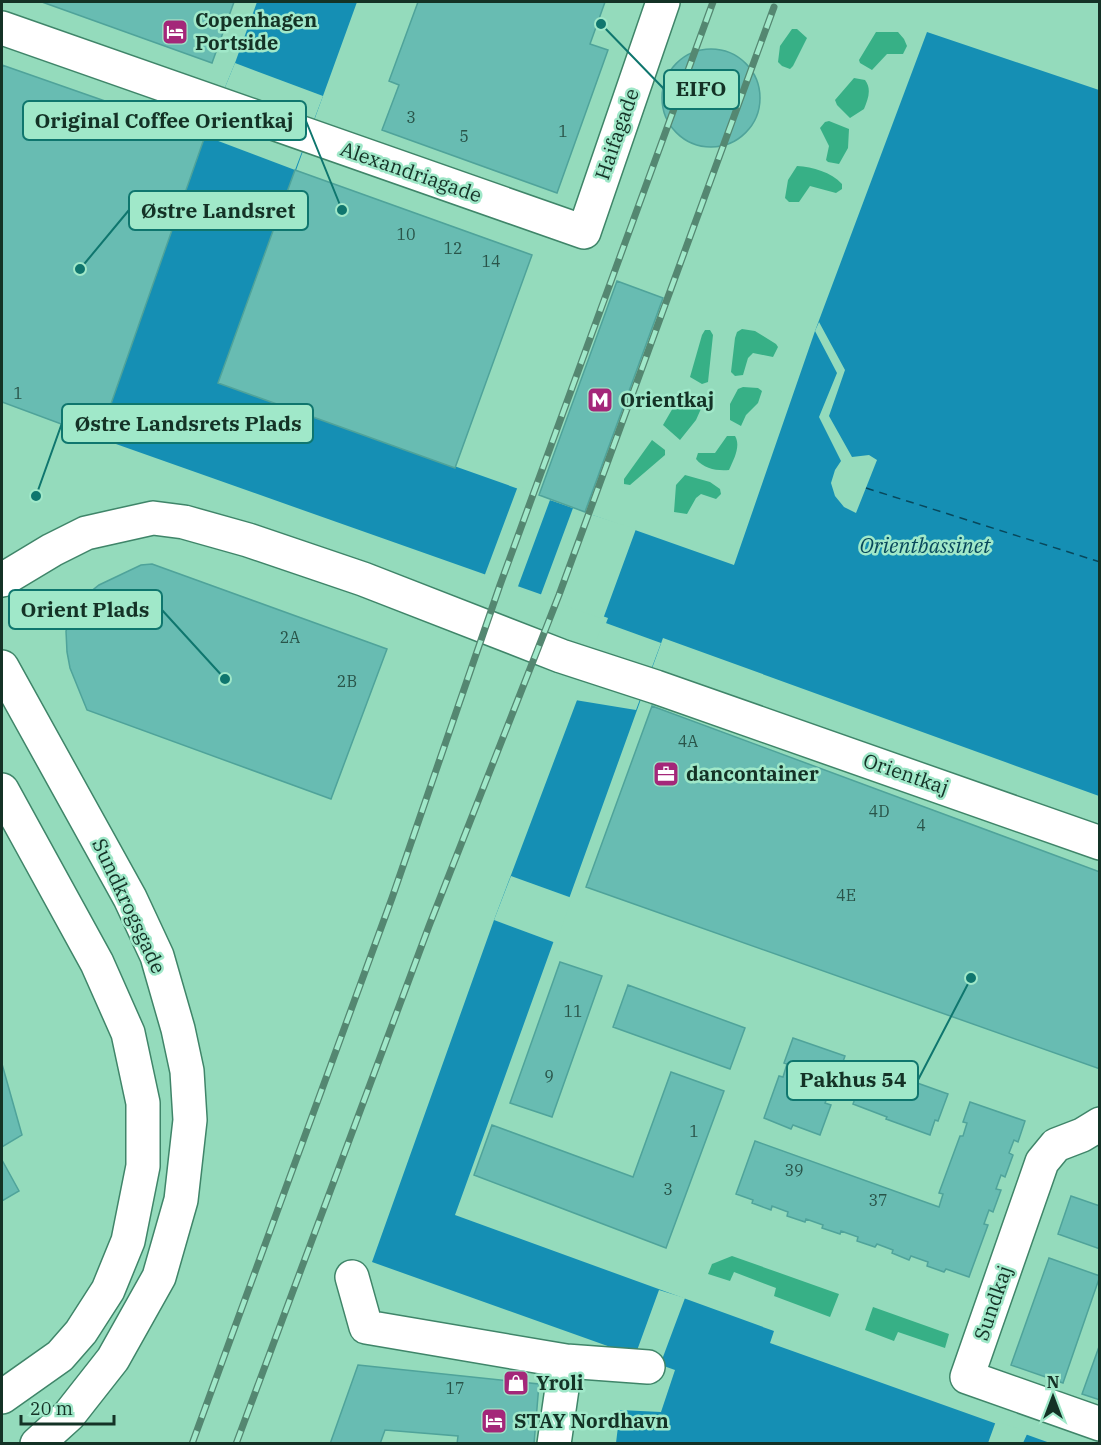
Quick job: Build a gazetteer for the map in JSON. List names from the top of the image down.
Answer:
{
  "streets": {
    "street": [
      "Haifagade",
      "Alexandriagade",
      "Orientkaj",
      "Sundkrogsgade",
      "Sundkaj"
    ]
  },
  "crossings": [
    ["Haifagade", "Alexandriagade"]
  ],
  "water": ["Orientbassinet"],
  "places": {
    "other": [
      "EIFO",
      "Original Coffee Orientkaj",
      "Østre Landsret",
      "Østre Landsrets Plads",
      "Orient Plads",
      "Pakhus 54"
    ],
    "hotel": ["Copenhagen Portside", "STAY Nordhavn"],
    "metro station": ["Orientkaj"],
    "office": ["dancontainer"],
    "shop": ["Yroli"]
  },
  "house_numbers": [
    "3",
    "1",
    "5",
    "10",
    "12",
    "14",
    "1",
    "2A",
    "2B",
    "4A",
    "4D",
    "4",
    "4E",
    "11",
    "9",
    "1",
    "39",
    "3",
    "37",
    "17"
  ],
  "scale_bar": "20 m",
  "north": "top"
}
